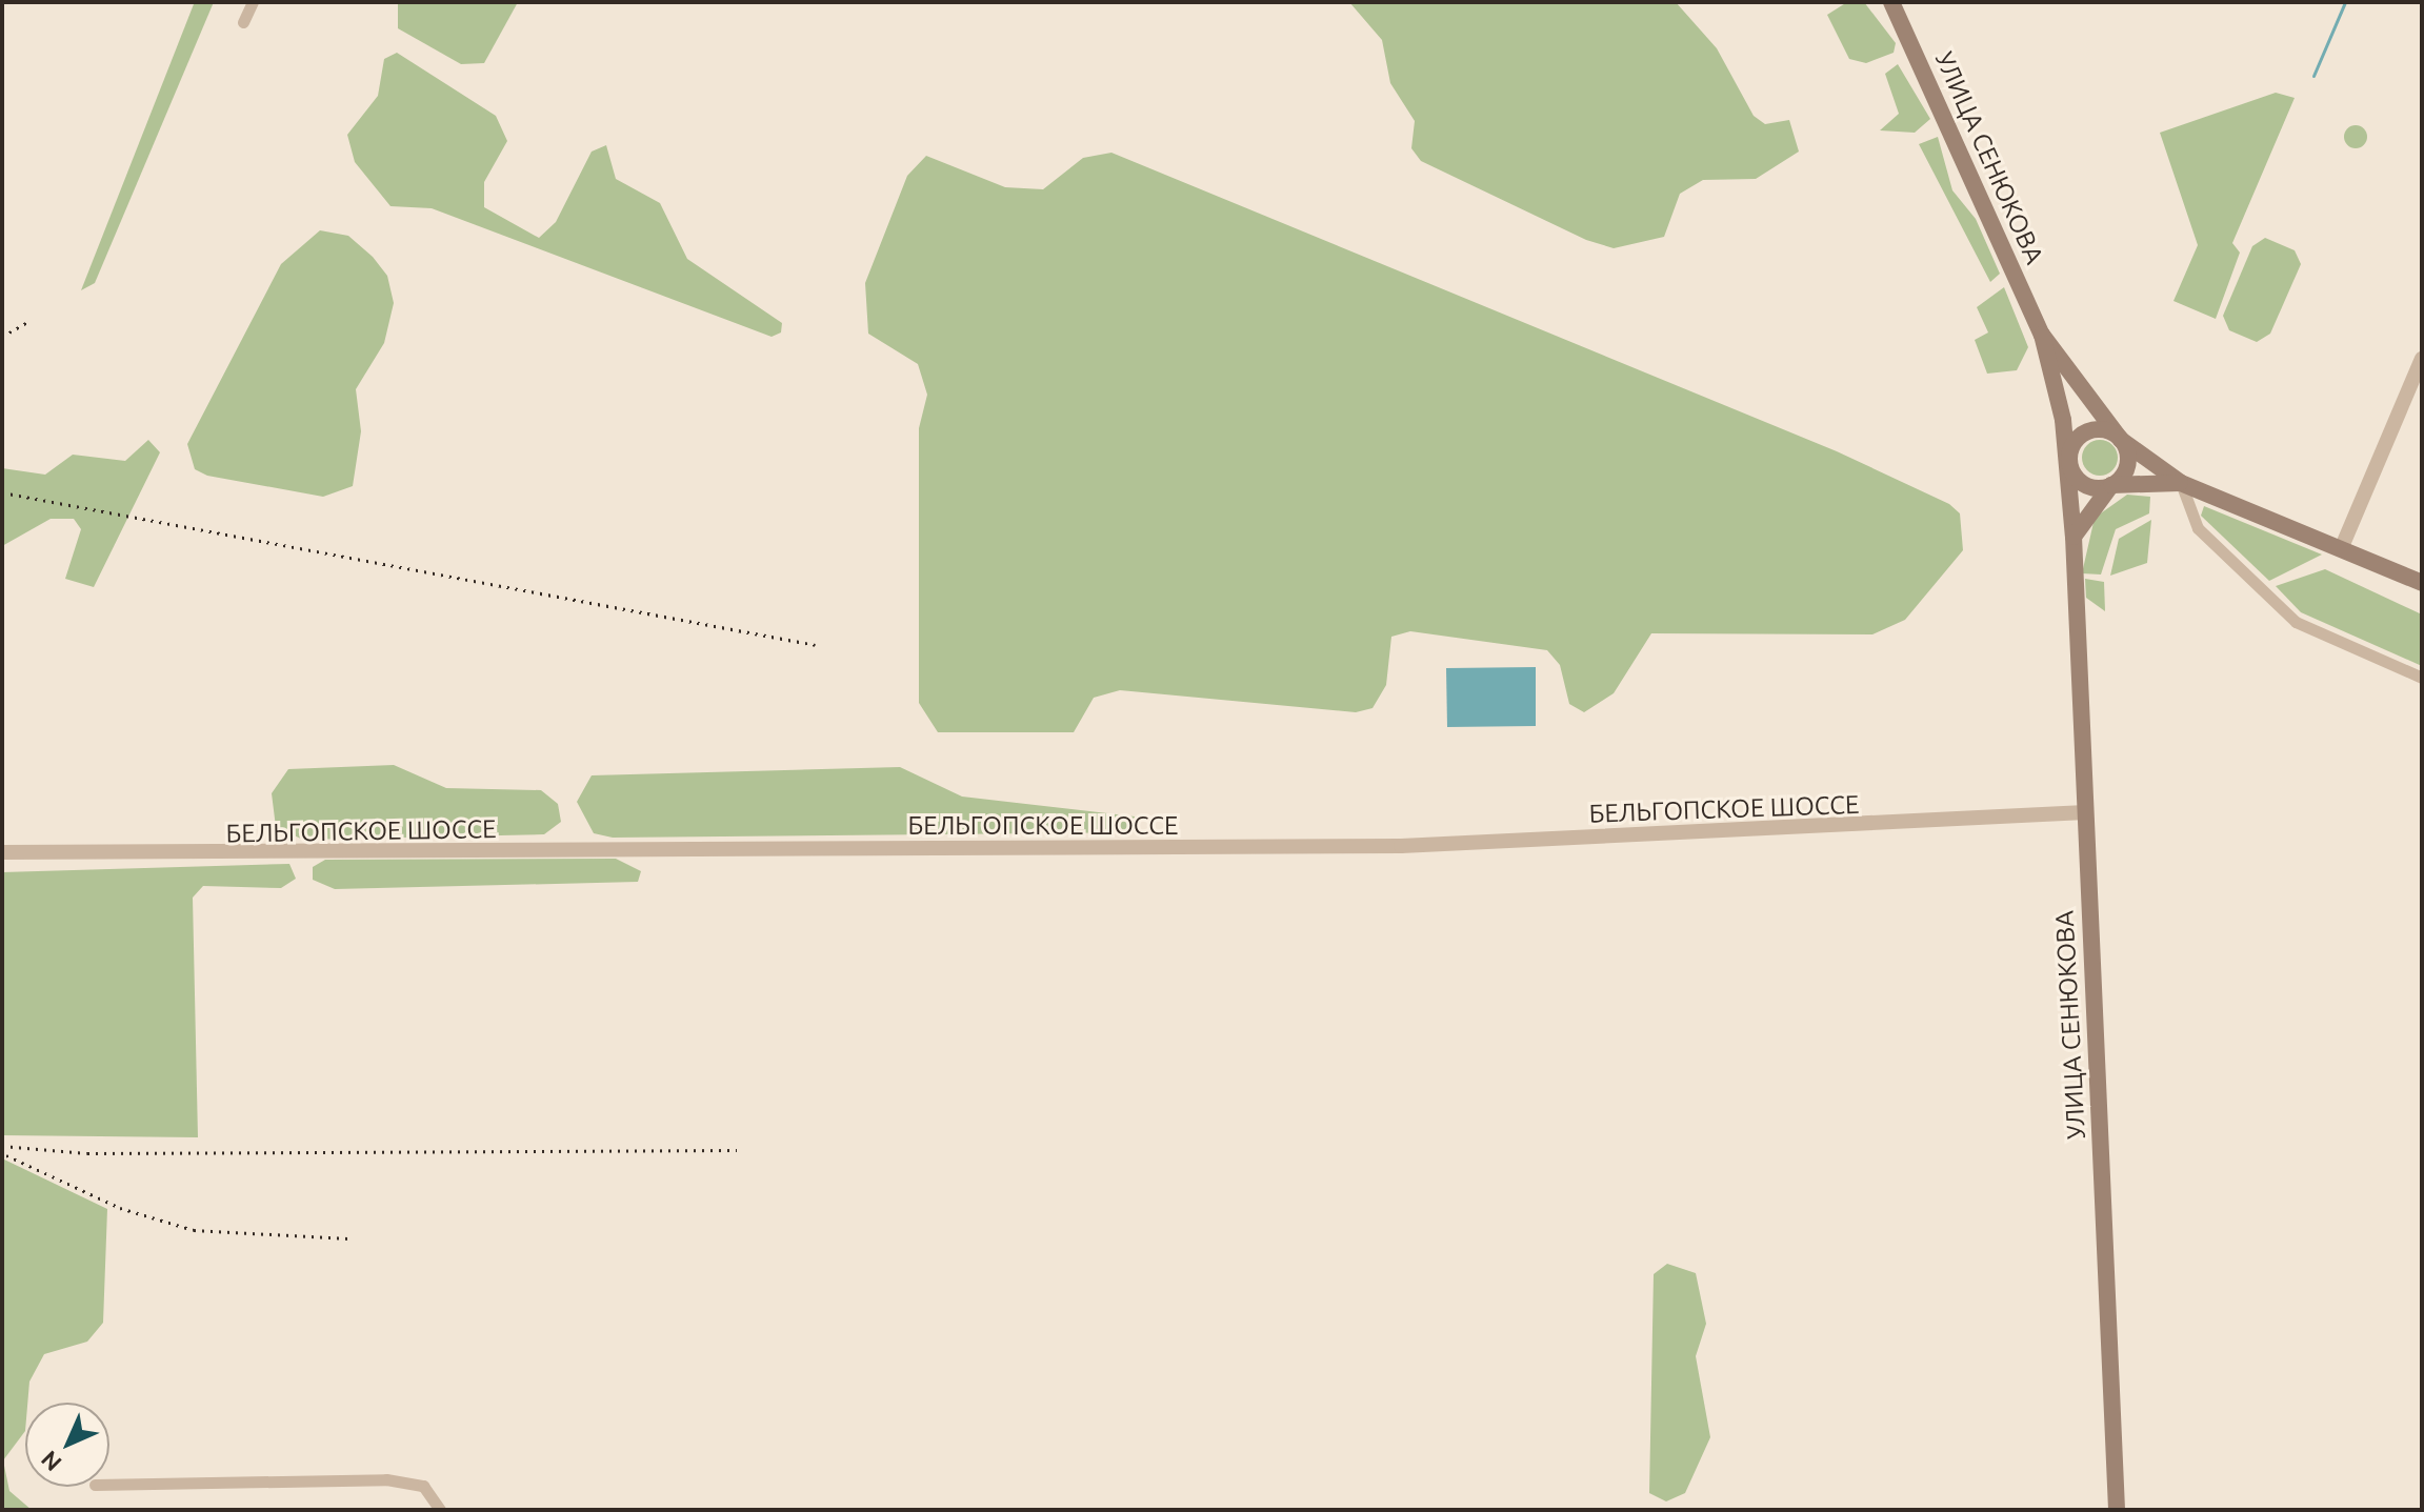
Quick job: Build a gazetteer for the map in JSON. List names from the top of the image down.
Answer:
{
  "streets": {
    "main road": ["УЛИЦА СЕНЮКОВА"],
    "street": ["БЕЛЬГОПСКОЕ ШОССЕ"]
  },
  "crossings": [
    ["УЛИЦА СЕНЮКОВА", "БЕЛЬГОПСКОЕ ШОССЕ"]
  ],
  "north": "bottom left"
}
